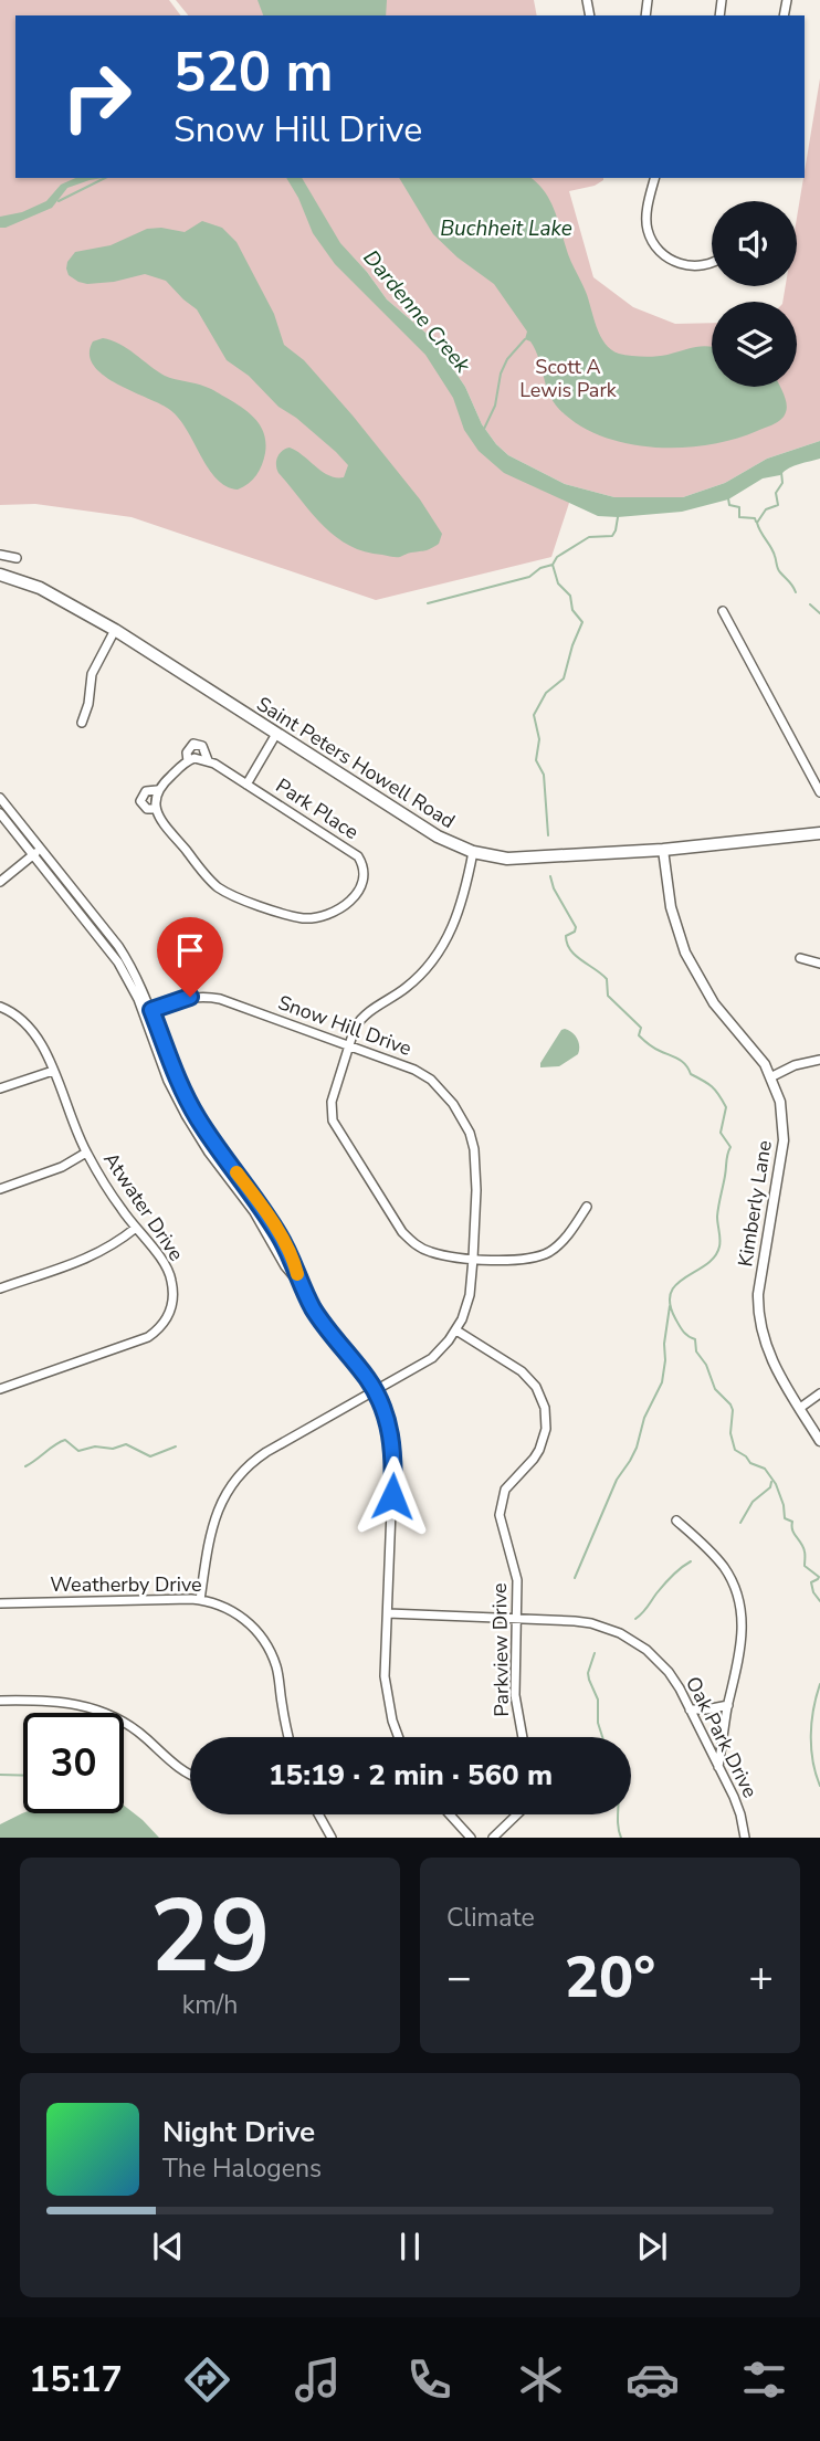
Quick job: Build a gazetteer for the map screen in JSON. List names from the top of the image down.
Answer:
{
  "streets": {
    "main road": ["Saint Peters Howell Road"],
    "street": [
      "Park Place",
      "Snow Hill Drive",
      "Kimberly Lane",
      "Atwater Drive",
      "Weatherby Drive",
      "Parkview Drive",
      "Oak Park Drive"
    ]
  },
  "crossings": [
    ["Saint Peters Howell Road", "Park Place"],
    ["Saint Peters Howell Road", "Kimberly Lane"],
    ["Snow Hill Drive", "Weatherby Drive"],
    ["Snow Hill Drive", "Parkview Drive"],
    ["Parkview Drive", "Oak Park Drive"]
  ],
  "water": ["Buchheit Lake", "Dardenne Creek"],
  "parks": ["Scott A Lewis Park"],
  "page": {
    "turn": ["520 m", "Snow Hill Drive"],
    "limit": "30",
    "trip": "15:19 · 2 min · 560 m",
    "tile": [
      ["29", "km/h"],
      "Climate"
    ],
    "heat": ["−", "20°", "+"],
    "song": ["Night Drive", "The Halogens"],
    "tabs": "15:17"
  }
}
